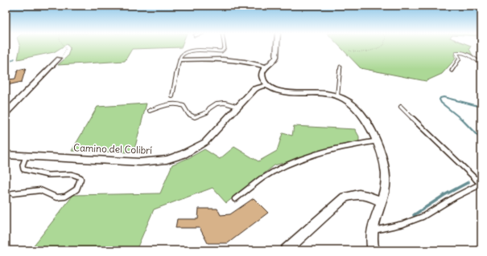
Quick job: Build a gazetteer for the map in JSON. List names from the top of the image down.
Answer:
{
  "streets": {
    "street": ["Camino del Colibrí"]
  }
}
